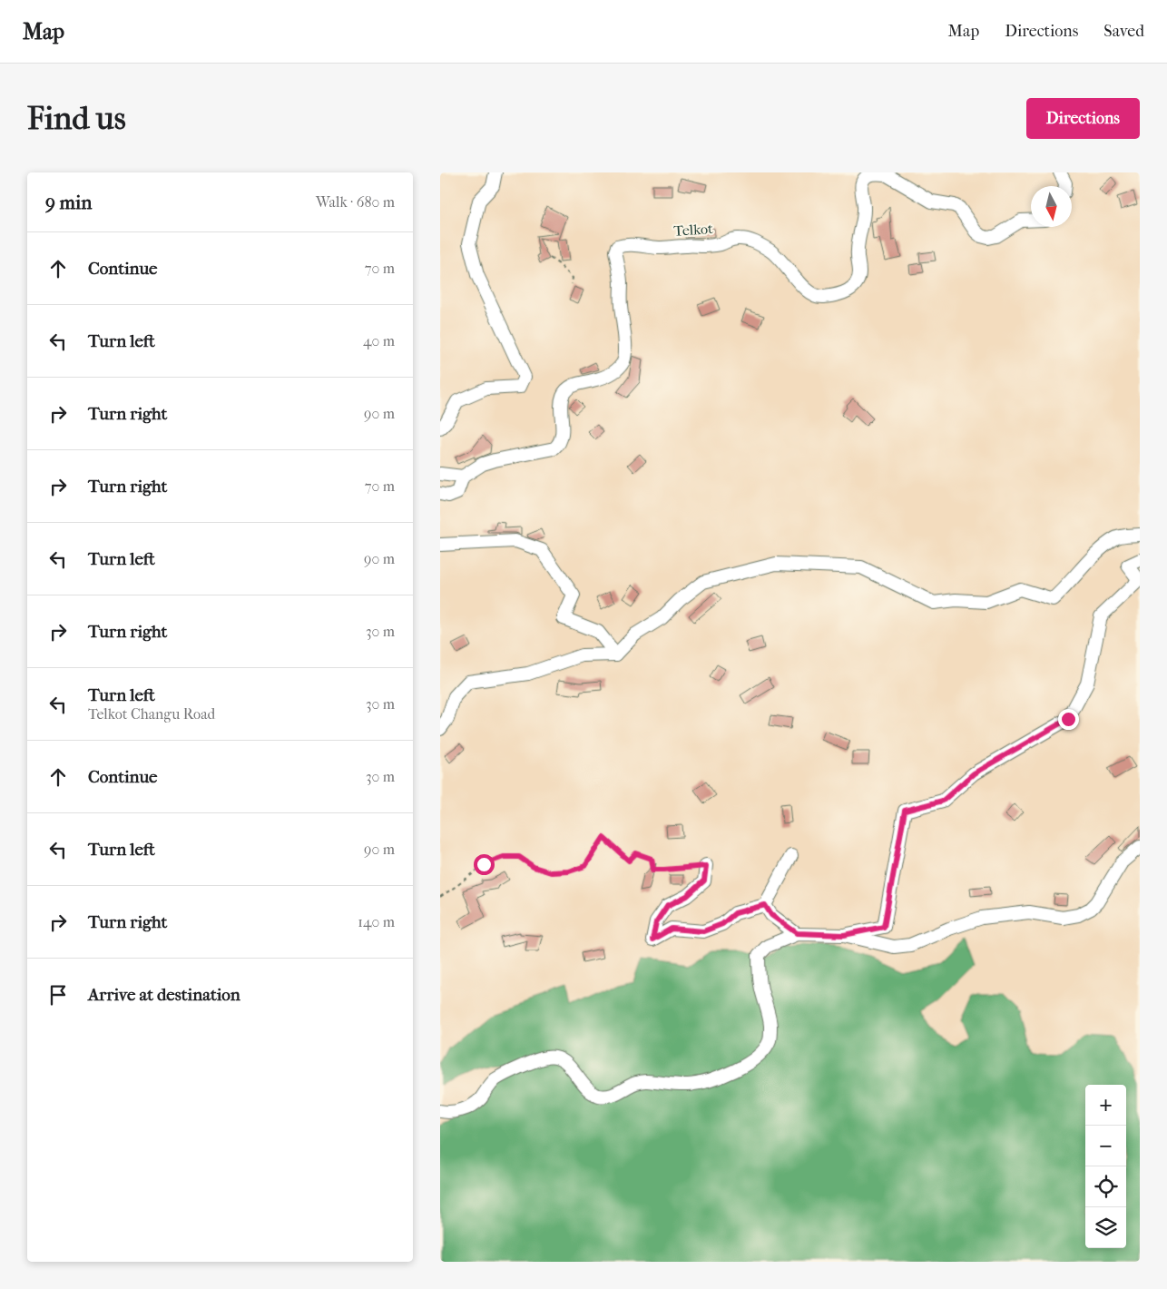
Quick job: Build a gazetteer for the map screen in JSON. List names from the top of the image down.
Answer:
{
  "streets": {
    "street": ["Telkot"]
  },
  "north": "bottom",
  "page": {
    "header": "Map",
    "nav": ["Map", "Directions", "Saved"],
    "buttons": "Directions",
    "title": "Find us",
    "heading": ["9 min", "Walk · 680 m"],
    "list": [
      ["Continue", "70 m"],
      ["Turn left", "40 m"],
      ["Turn right", "90 m"],
      ["Turn right", "70 m"],
      ["Turn left", "90 m"],
      ["Turn right", "30 m"],
      ["Turn left", "Telkot Changu Road", "30 m"],
      ["Continue", "30 m"],
      ["Turn left", "90 m"],
      ["Turn right", "140 m"],
      "Arrive at destination"
    ],
    "map_buttons": ["+", "−"]
  }
}
